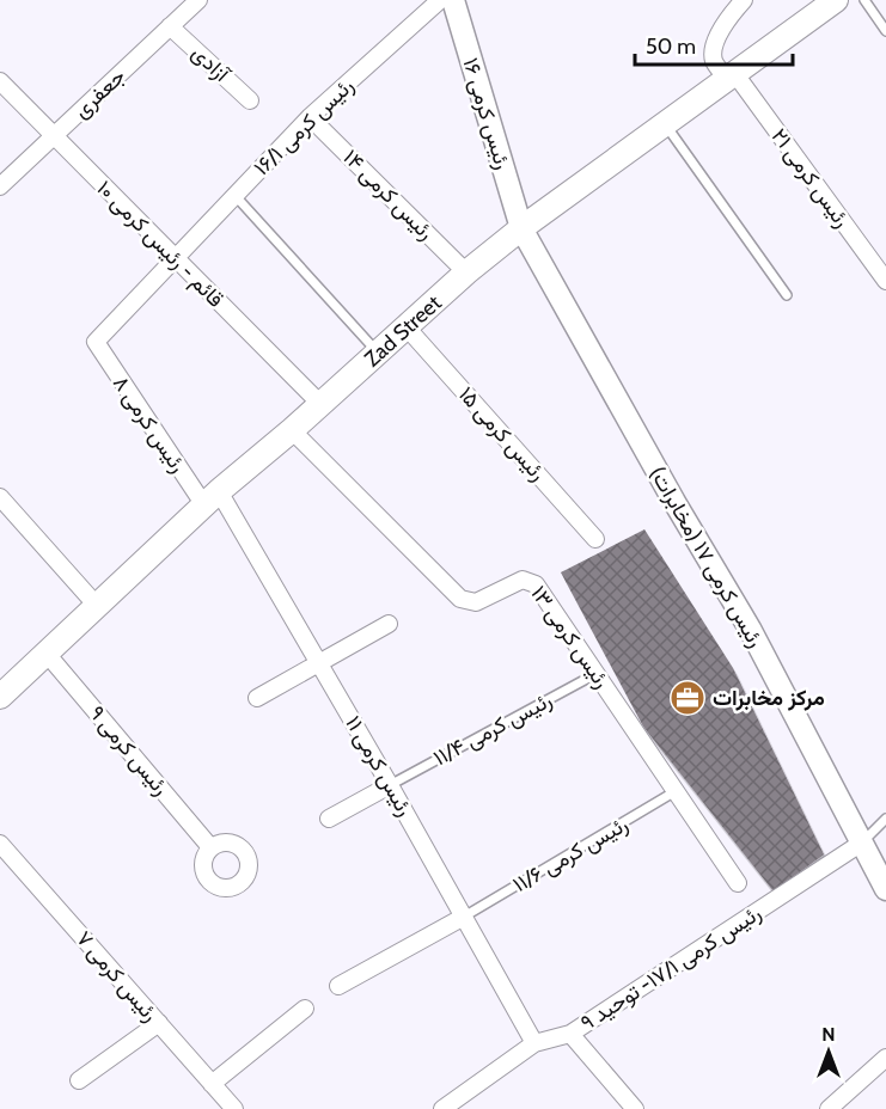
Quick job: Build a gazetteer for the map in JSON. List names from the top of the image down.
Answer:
{
  "streets": {
    "main road": ["Zad Street"],
    "street": [
      "آزادی",
      "جعفری",
      "رئیس کرمی ۱۶",
      "رئیس کرمی ۱۶/۱",
      "رئیس کرمی ۲۱",
      "رئیس کرمی ۱۴",
      "قائم - رئیس کرمی ۱۰",
      "رئیس کرمی ۸",
      "رئیس کرمی ۱۵",
      "رئیس کرمی ۱۷ (مخابرات)",
      "رئیس کرمی ۱۳",
      "رئیس کرمی ۹",
      "رئیس کرمی ۱۱",
      "رئیس کرمی ۱۷/۱- توحید ۹",
      "رئیس کرمی ۷"
    ],
    "lane": ["رئیس کرمی ۱۱/۴", "رئیس کرمی ۱۱/۶"]
  },
  "crossings": [
    ["آزادی", "جعفری"],
    ["جعفری", "قائم - رئیس کرمی ۱۰"],
    ["رئیس کرمی ۱۶", "Zad Street"],
    ["رئیس کرمی ۱۶", "رئیس کرمی ۱۷ (مخابرات)"],
    ["رئیس کرمی ۱۶/۱", "رئیس کرمی ۱۴"],
    ["رئیس کرمی ۱۶/۱", "قائم - رئیس کرمی ۱۰"],
    ["رئیس کرمی ۱۶/۱", "رئیس کرمی ۸"],
    ["رئیس کرمی ۲۱", "Zad Street"],
    ["رئیس کرمی ۱۴", "Zad Street"],
    ["قائم - رئیس کرمی ۱۰", "Zad Street"],
    ["Zad Street", "رئیس کرمی ۸"],
    ["Zad Street", "رئیس کرمی ۱۵"],
    ["Zad Street", "رئیس کرمی ۱۷ (مخابرات)"],
    ["Zad Street", "رئیس کرمی ۱۳"],
    ["Zad Street", "رئیس کرمی ۹"],
    ["Zad Street", "رئیس کرمی ۱۱"],
    ["رئیس کرمی ۸", "رئیس کرمی ۱۱"],
    ["رئیس کرمی ۱۷ (مخابرات)", "رئیس کرمی ۱۷/۱- توحید ۹"],
    ["رئیس کرمی ۱۳", "رئیس کرمی ۱۱/۴"],
    ["رئیس کرمی ۱۳", "رئیس کرمی ۱۱/۶"],
    ["رئیس کرمی ۱۱/۴", "رئیس کرمی ۱۱"],
    ["رئیس کرمی ۱۱", "رئیس کرمی ۱۱/۶"],
    ["رئیس کرمی ۱۱", "رئیس کرمی ۱۷/۱- توحید ۹"]
  ],
  "places": {
    "office": ["مرکز مخابرات"]
  },
  "scale_bar": "50 m",
  "north": "top"
}
